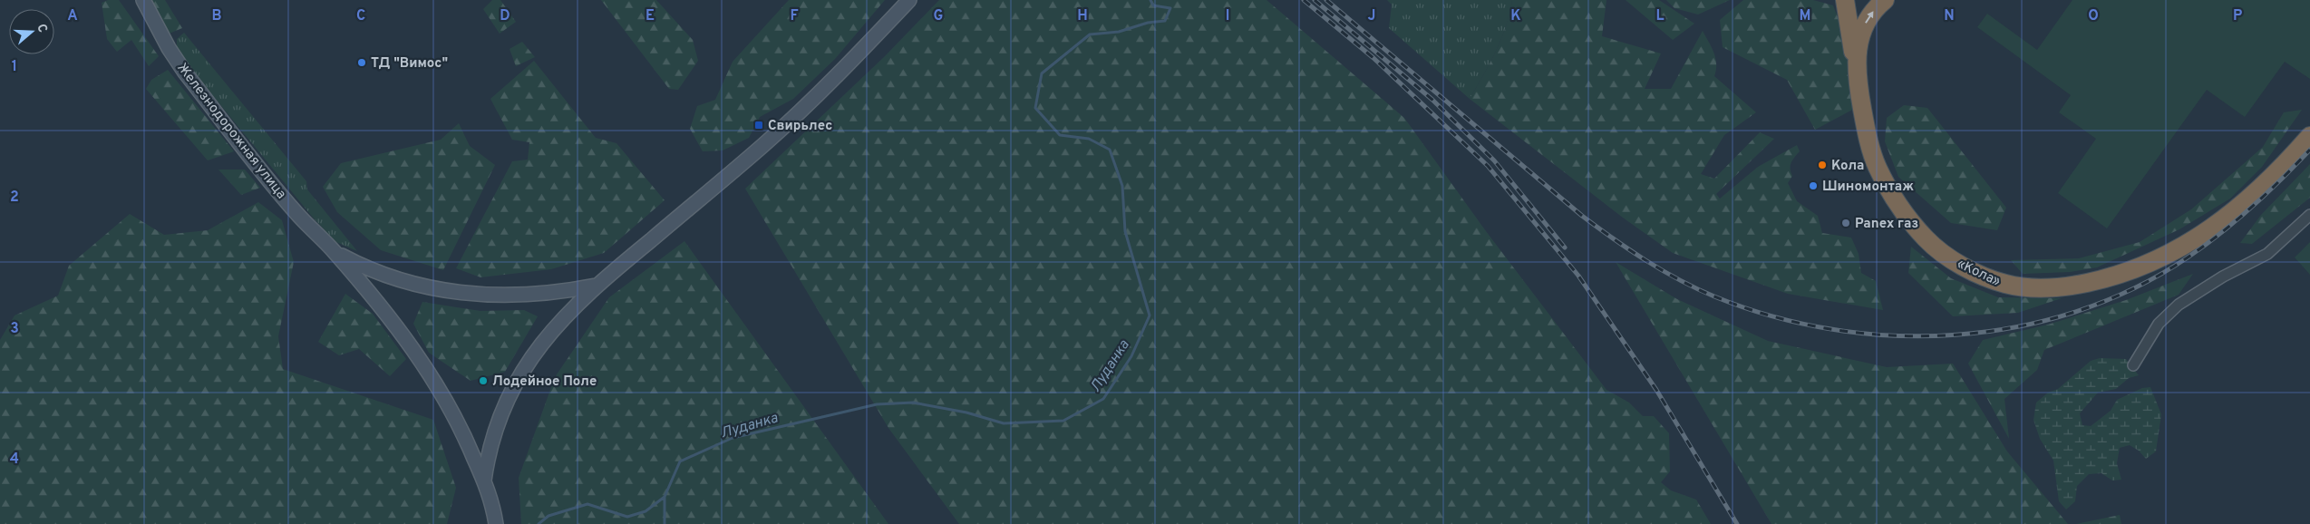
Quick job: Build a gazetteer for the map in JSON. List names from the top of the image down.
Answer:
{
  "streets": {
    "highway": ["«Кола»"],
    "street": ["Железнодорожная улица"]
  },
  "water": ["Луданка"],
  "places": {
    "other": [
      "ТД \"Вимос\"",
      "Кола",
      "Шиномонтаж",
      "Panex газ",
      "Лодейное Поле"
    ],
    "transit": ["Свирьлес"]
  },
  "north": "right",
  "grid": {
    "columns": [
      "A",
      "B",
      "C",
      "D",
      "E",
      "F",
      "G",
      "H",
      "I",
      "J",
      "K",
      "L",
      "M",
      "N",
      "O",
      "P"
    ],
    "rows": [
      "1",
      "2",
      "3",
      "4"
    ]
  }
}
